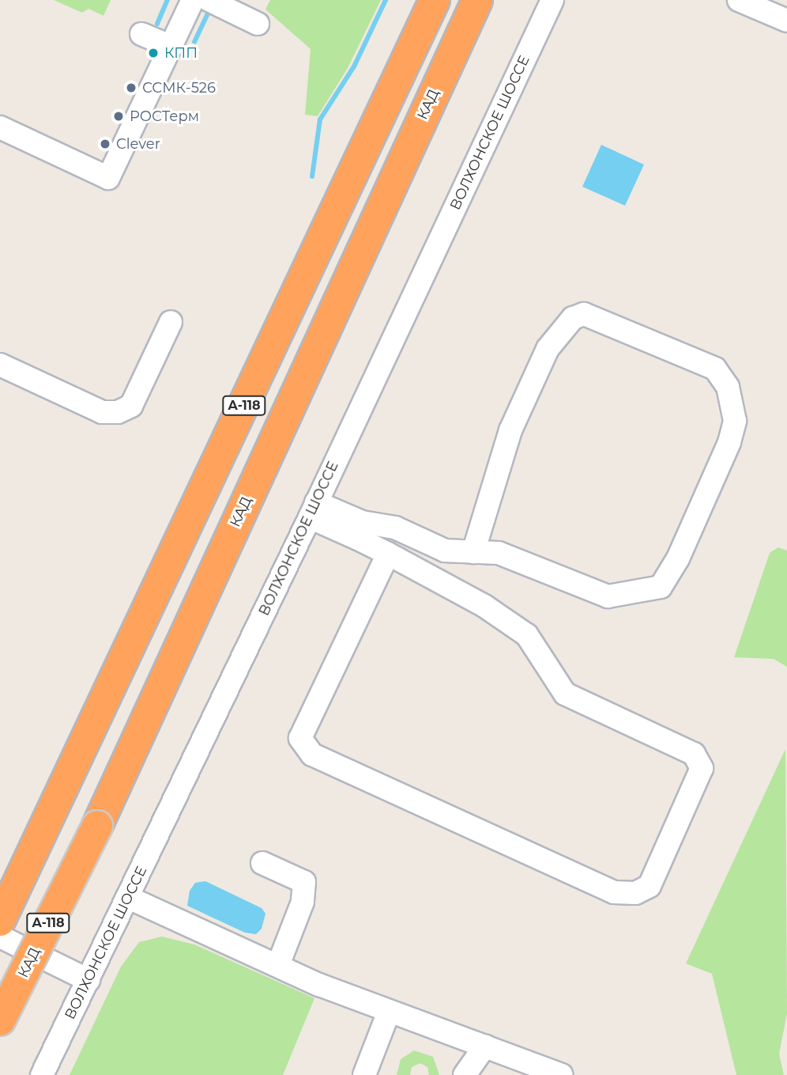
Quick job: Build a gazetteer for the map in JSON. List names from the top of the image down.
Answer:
{
  "streets": {
    "highway": ["КАД", "А-118"],
    "street": ["ВОЛХОНСКОЕ ШОССЕ"]
  },
  "places": [
    "КПП",
    "ССМК-526",
    "РОСТерм",
    "Clever"
  ]
}
